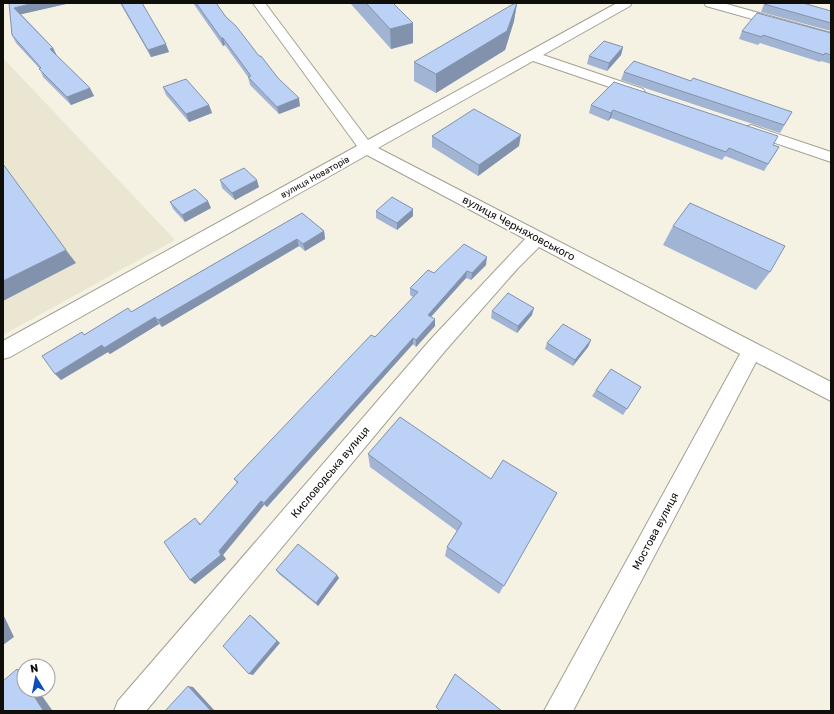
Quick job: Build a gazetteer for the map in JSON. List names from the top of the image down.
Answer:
{
  "streets": {
    "street": [
      "вулиця Новаторів",
      "вулиця Черняховського",
      "Кисловодська вулиця",
      "Мостова вулиця"
    ]
  },
  "crossings": [
    ["вулиця Новаторів", "вулиця Черняховського"],
    ["вулиця Черняховського", "Кисловодська вулиця"],
    ["вулиця Черняховського", "Мостова вулиця"]
  ],
  "north": "top"
}
